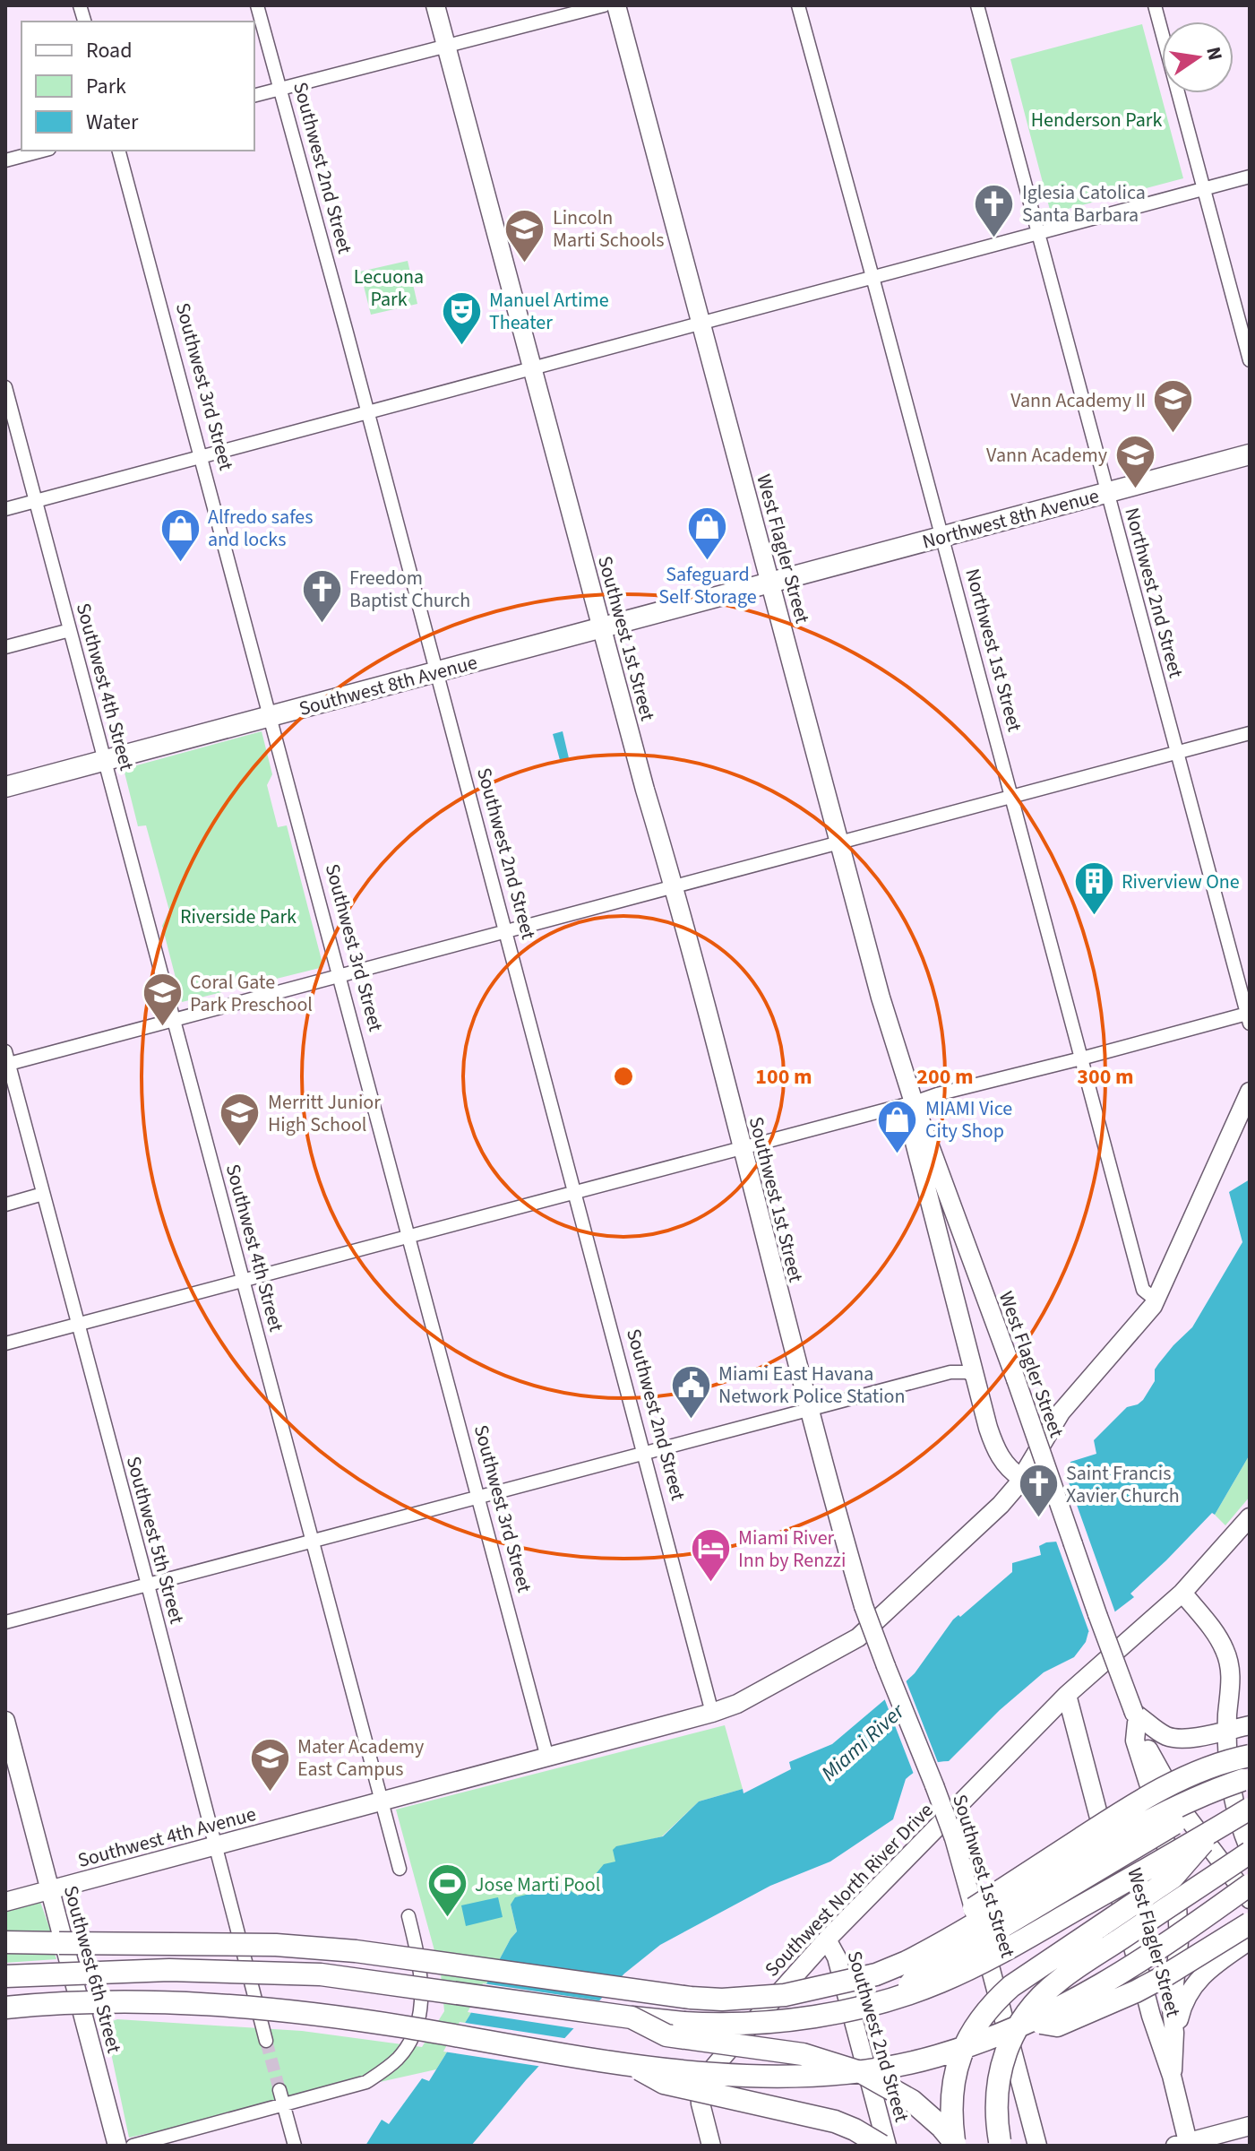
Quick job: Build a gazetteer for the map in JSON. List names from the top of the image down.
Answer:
{
  "streets": {
    "main road": [
      "Southwest 2nd Street",
      "Northwest 8th Avenue",
      "West Flagler Street",
      "Southwest 1st Street",
      "Southwest 8th Avenue",
      "Southwest 4th Avenue",
      "Southwest North River Drive",
      "Southwest 6th Street"
    ],
    "street": [
      "Southwest 3rd Street",
      "Northwest 2nd Street",
      "Northwest 1st Street",
      "Southwest 4th Street",
      "Southwest 5th Street"
    ]
  },
  "crossings": [
    ["Southwest 2nd Street", "Southwest 8th Avenue"],
    ["Southwest 2nd Street", "Southwest 4th Avenue"],
    ["Southwest 2nd Street", "Southwest North River Drive"],
    ["Southwest 3rd Street", "Southwest 8th Avenue"],
    ["Southwest 3rd Street", "Southwest 4th Avenue"],
    ["Northwest 8th Avenue", "West Flagler Street"],
    ["Northwest 8th Avenue", "Northwest 2nd Street"],
    ["Northwest 8th Avenue", "Northwest 1st Street"],
    ["Northwest 8th Avenue", "Southwest 8th Avenue"],
    ["West Flagler Street", "Southwest 8th Avenue"],
    ["West Flagler Street", "Southwest 4th Avenue"],
    ["West Flagler Street", "Southwest North River Drive"],
    ["Southwest 1st Street", "Southwest 8th Avenue"],
    ["Northwest 1st Street", "Southwest 4th Avenue"],
    ["Southwest 8th Avenue", "Southwest 4th Street"],
    ["Southwest 4th Street", "Southwest 4th Avenue"],
    ["Southwest 5th Street", "Southwest 4th Avenue"],
    ["Southwest 4th Avenue", "Southwest 6th Street"]
  ],
  "water": ["Miami River"],
  "parks": ["Henderson Park", "Lecuona Park", "Riverside Park"],
  "places": {
    "church": ["Iglesia Catolica Santa Barbara", "Freedom Baptist Church", "Saint Francis Xavier Church"],
    "school or university": [
      "Lincoln Marti Schools",
      "Vann Academy II",
      "Vann Academy",
      "Coral Gate Park Preschool",
      "Merritt Junior High School",
      "Mater Academy East Campus"
    ],
    "theatre": ["Manuel Artime Theater"],
    "shop": ["Safeguard Self Storage", "Alfredo safes and locks", "MIAMI Vice City Shop"],
    "building": ["Riverview One"],
    "public building": ["Miami East Havana Network Police Station"],
    "hotel": ["Miami River Inn by Renzzi"],
    "sports": ["Jose Marti Pool"]
  },
  "legend": ["Road", "Park", "Water"],
  "north": "right",
  "rings": ["100 m", "200 m", "300 m"]
}
